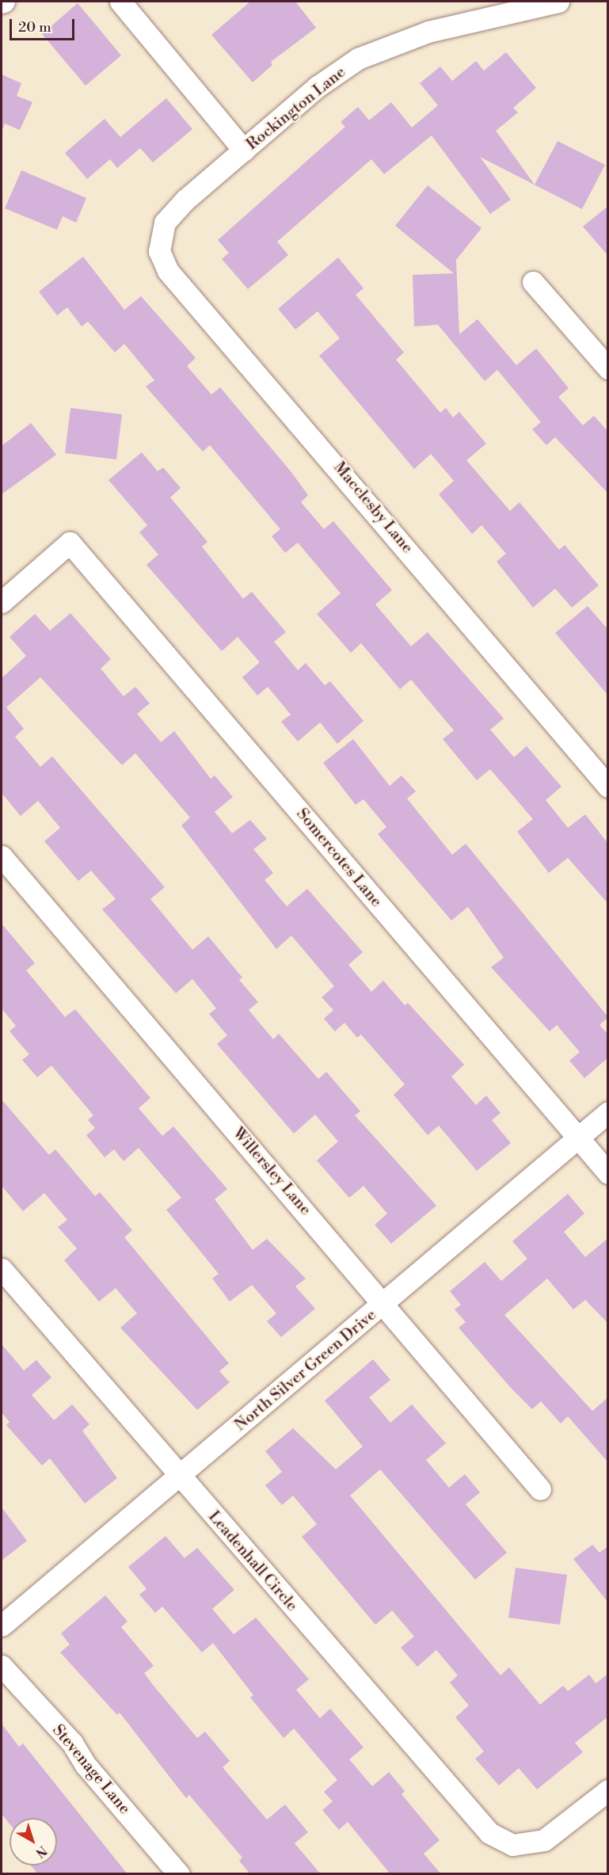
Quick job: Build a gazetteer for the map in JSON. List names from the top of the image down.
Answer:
{
  "streets": {
    "street": [
      "Rockington Lane",
      "Macclesby Lane",
      "Somercotes Lane",
      "Willersley Lane",
      "North Silver Green Drive",
      "Leadenhall Circle",
      "Stevenage Lane"
    ]
  },
  "crossings": [
    ["Rockington Lane", "Macclesby Lane"],
    ["Somercotes Lane", "North Silver Green Drive"],
    ["Willersley Lane", "North Silver Green Drive"],
    ["North Silver Green Drive", "Leadenhall Circle"]
  ],
  "scale_bar": "20 m",
  "north": "bottom right"
}
